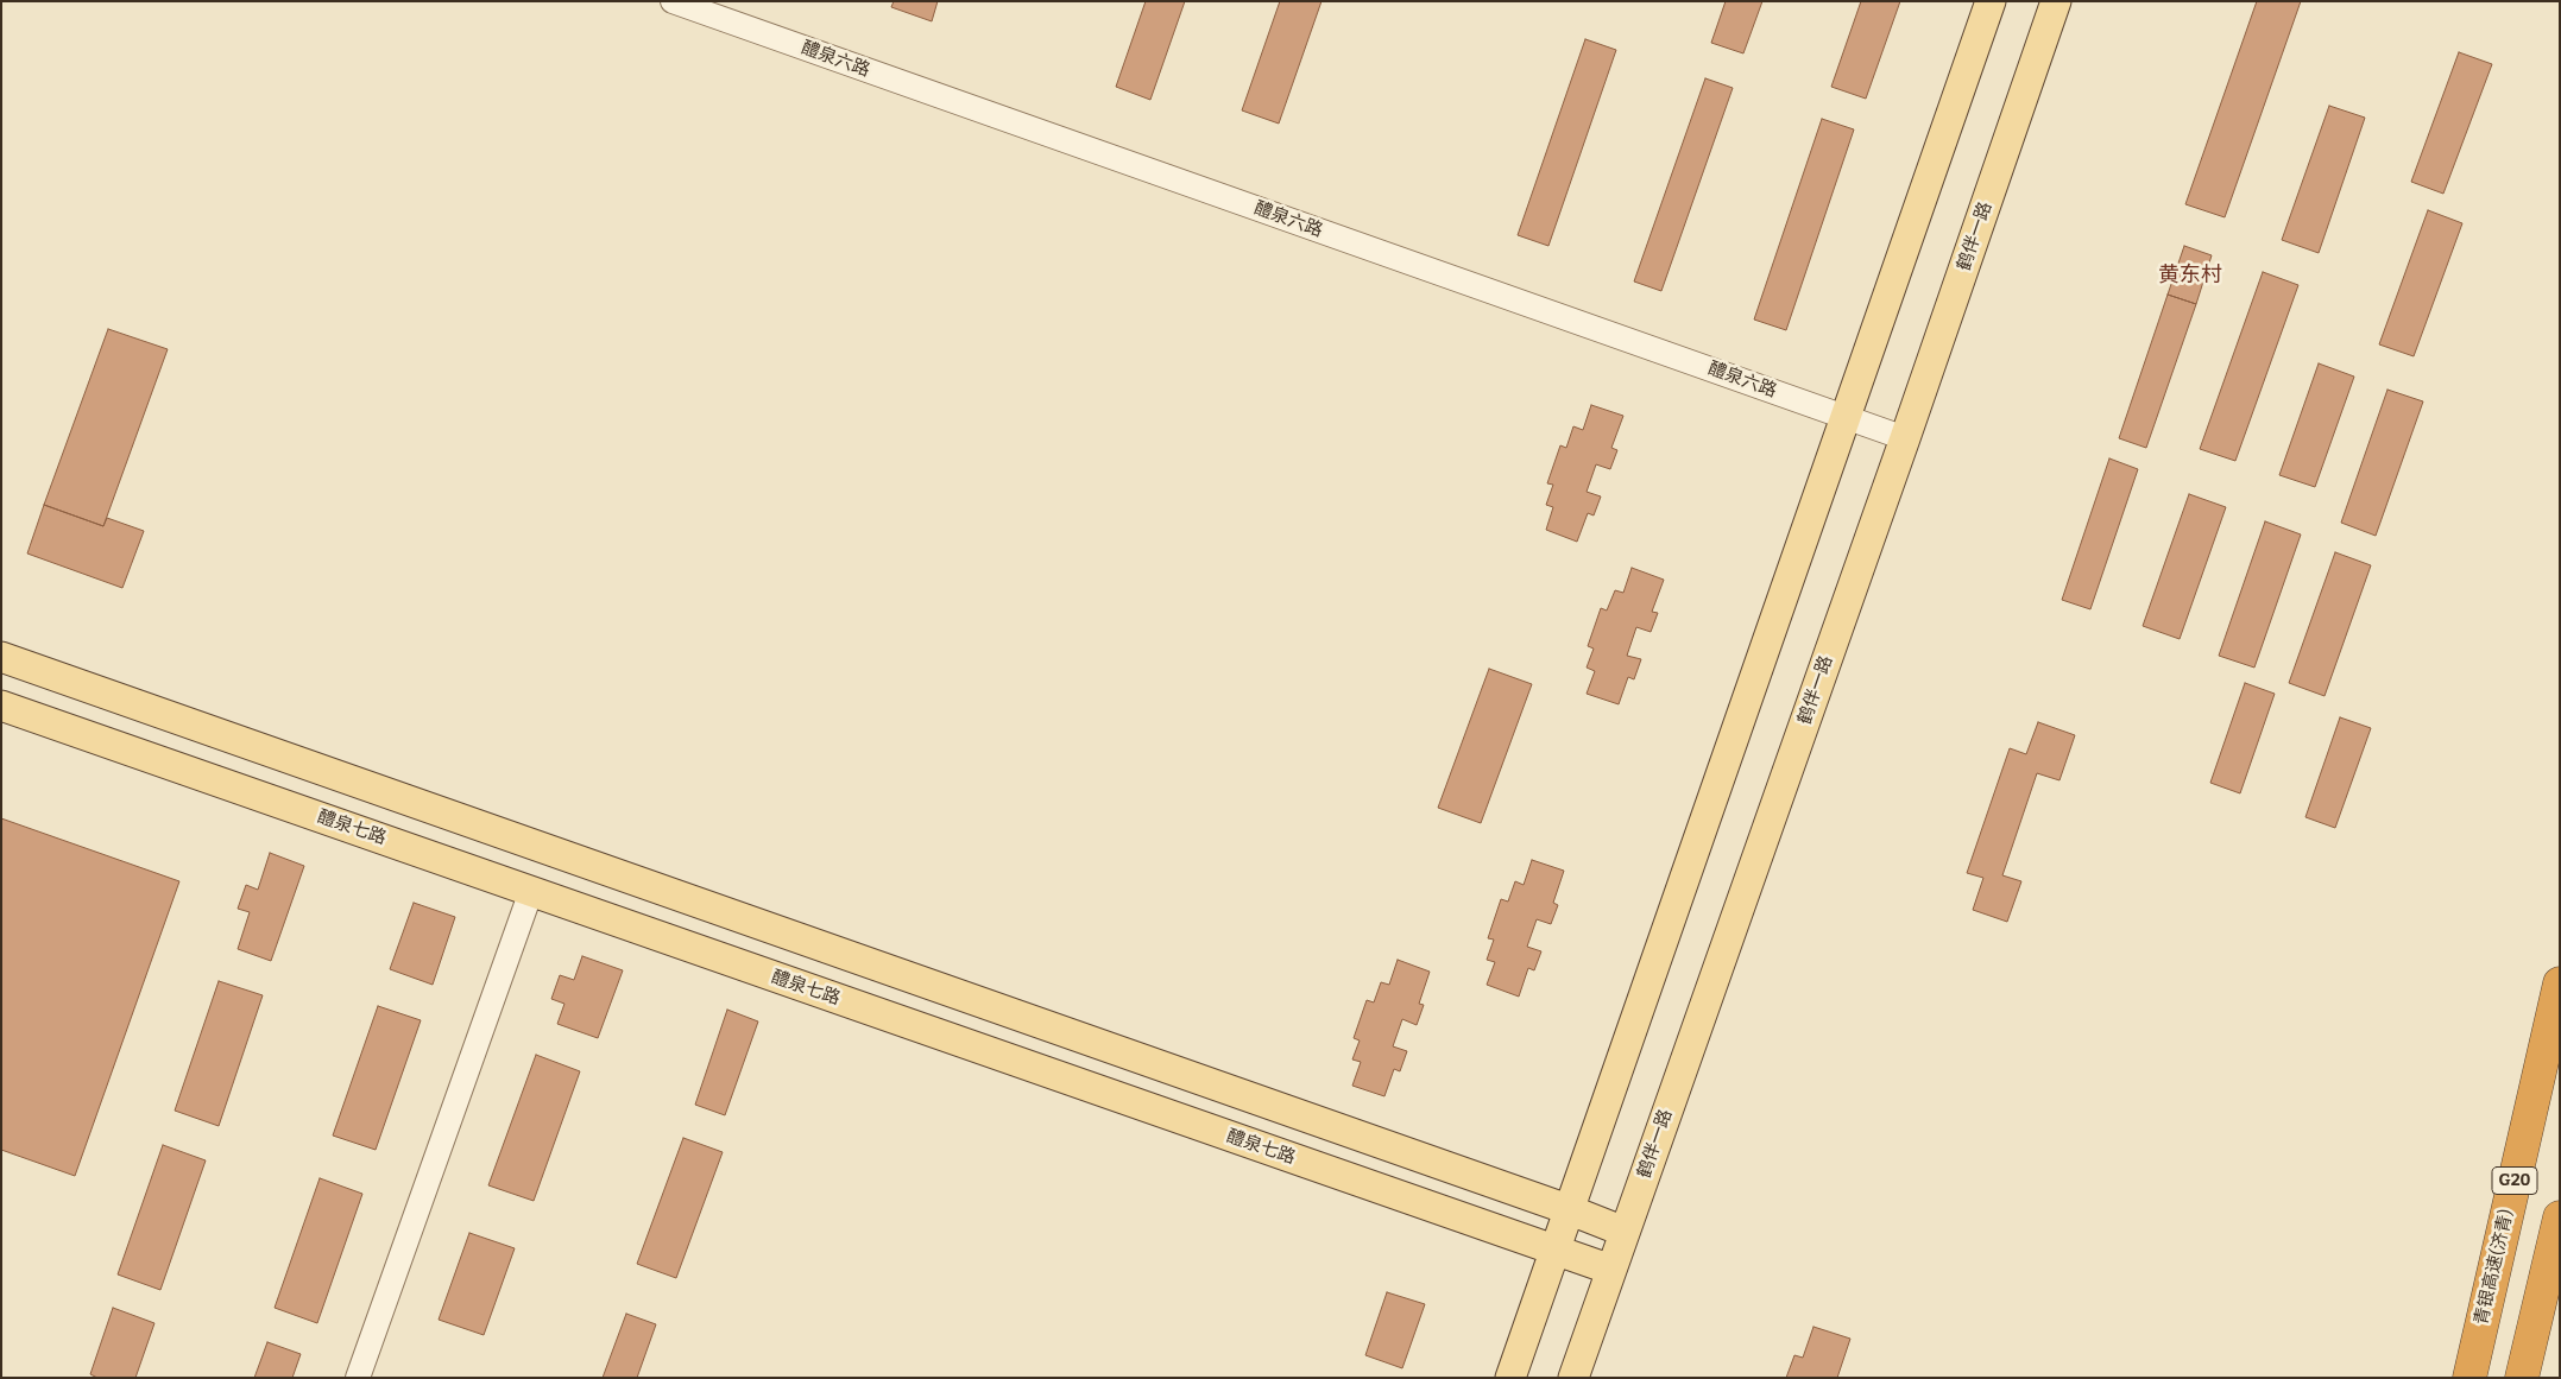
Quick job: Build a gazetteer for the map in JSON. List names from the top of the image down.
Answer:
{
  "streets": {
    "highway": ["G20", "青银高速(济青)"],
    "main road": ["鹤伴一路", "醴泉七路"],
    "street": ["醴泉六路"]
  },
  "crossings": [
    ["醴泉六路", "鹤伴一路"],
    ["鹤伴一路", "醴泉七路"]
  ],
  "districts": ["黄东村"]
}
